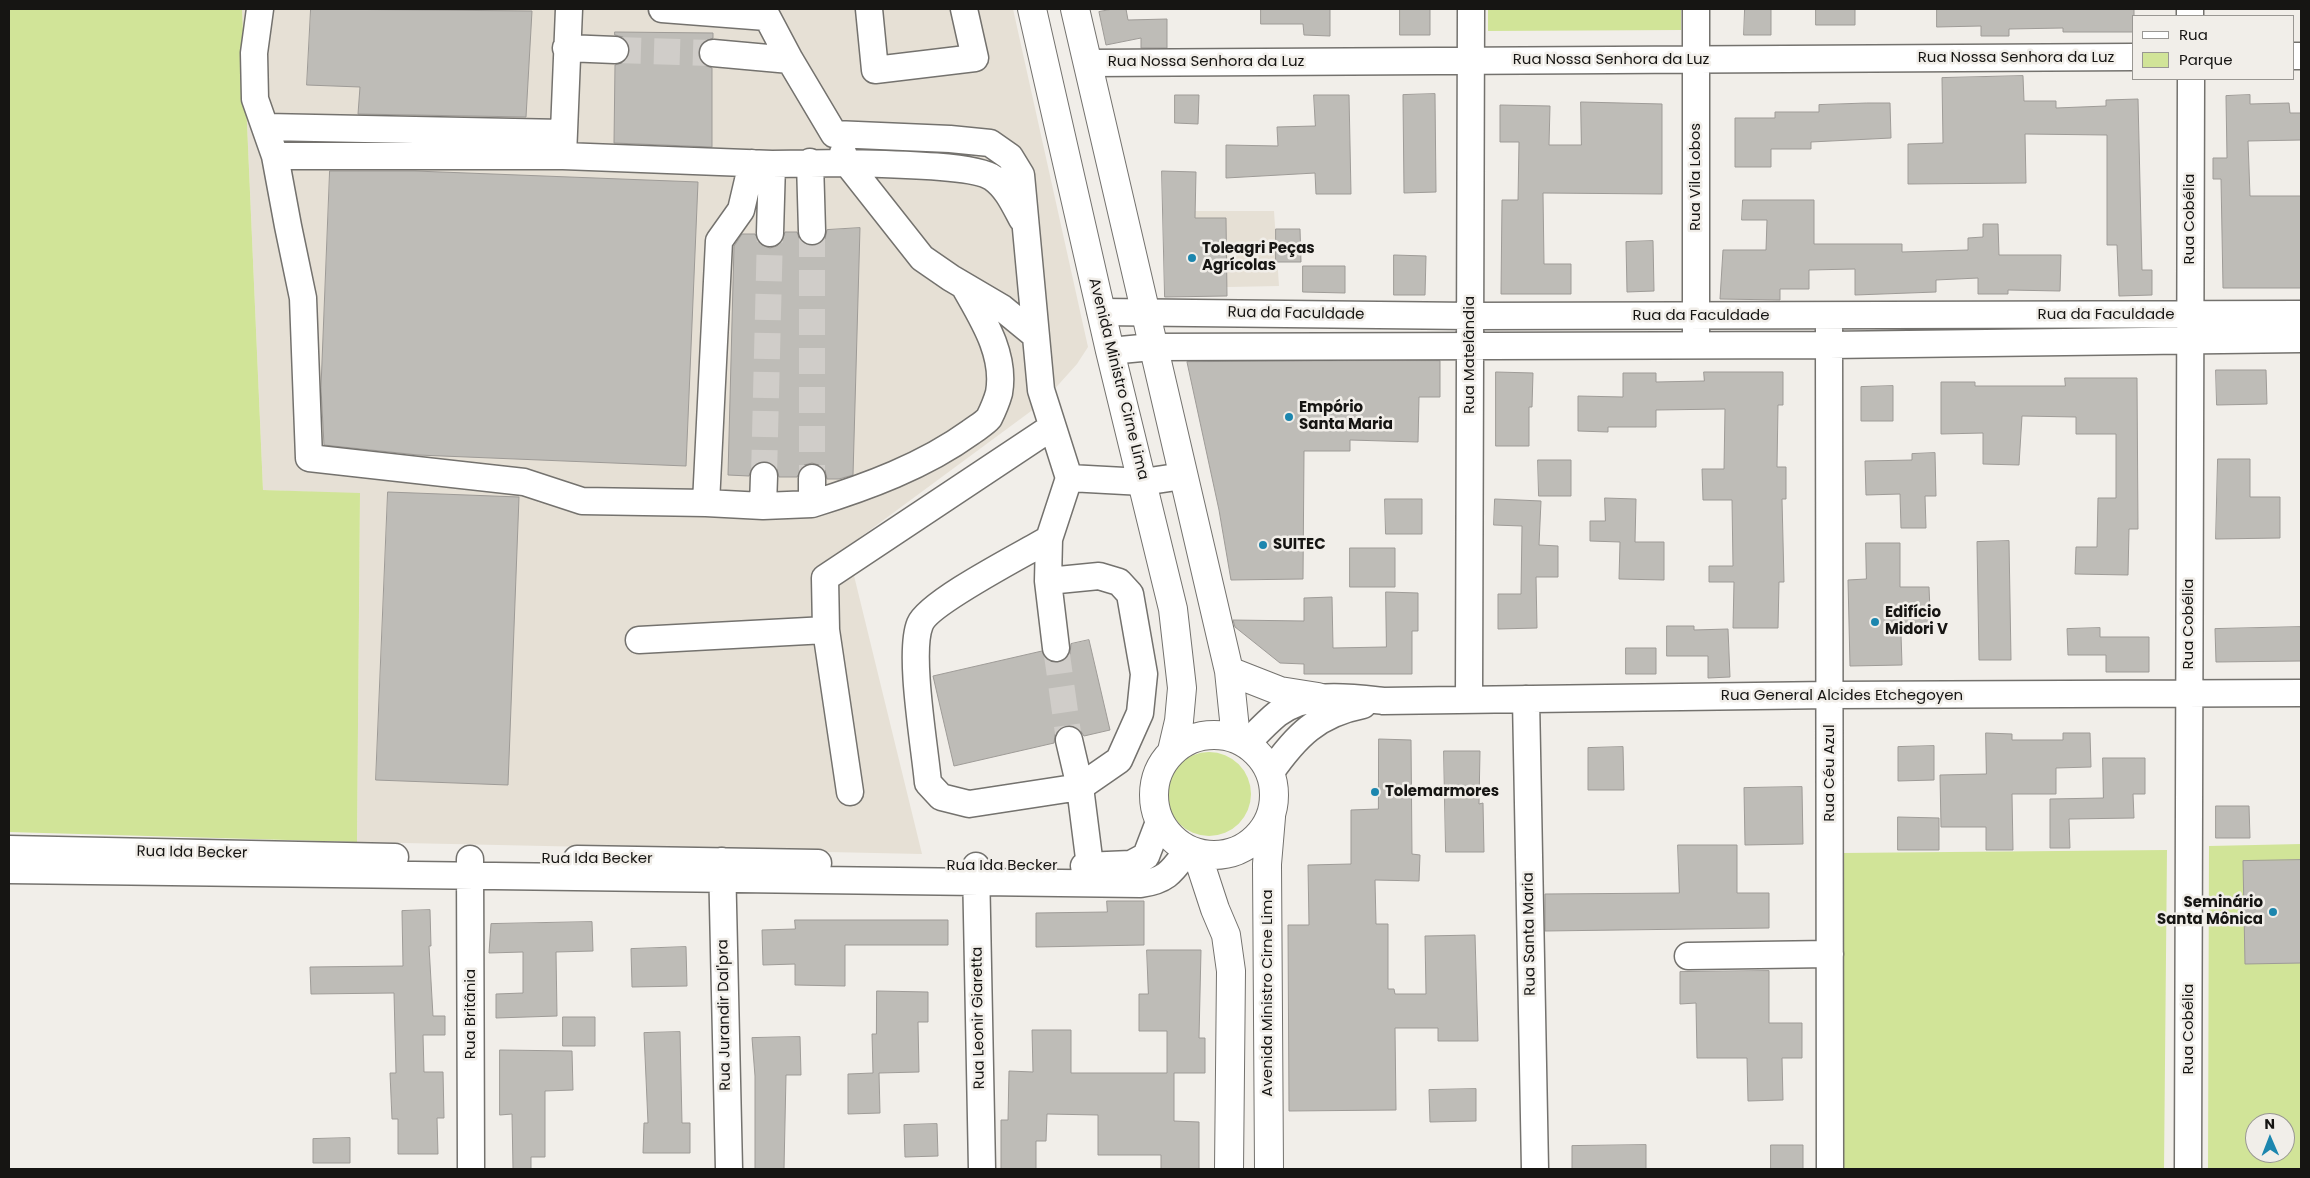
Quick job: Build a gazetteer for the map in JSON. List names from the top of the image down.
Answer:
{
  "streets": {
    "main road": ["Avenida Ministro Cirne Lima"],
    "street": [
      "Rua Nossa Senhora da Luz",
      "Rua Vila Lobos",
      "Rua Cobélia",
      "Rua da Faculdade",
      "Rua Matelândia",
      "Rua General Alcides Etchegoyen",
      "Rua Céu Azul",
      "Rua Ida Becker",
      "Rua Santa Maria",
      "Rua Britânia",
      "Rua Jurandir Dal'pra",
      "Rua Leonir Giaretta"
    ]
  },
  "crossings": [
    ["Rua Nossa Senhora da Luz", "Rua Vila Lobos"],
    ["Rua Nossa Senhora da Luz", "Rua Matelândia"],
    ["Rua Vila Lobos", "Rua da Faculdade"],
    ["Rua Cobélia", "Rua da Faculdade"],
    ["Rua Cobélia", "Rua General Alcides Etchegoyen"],
    ["Rua da Faculdade", "Rua Matelândia"],
    ["Rua da Faculdade", "Avenida Ministro Cirne Lima"],
    ["Rua da Faculdade", "Rua Céu Azul"],
    ["Rua Matelândia", "Rua General Alcides Etchegoyen"],
    ["Avenida Ministro Cirne Lima", "Rua General Alcides Etchegoyen"],
    ["Avenida Ministro Cirne Lima", "Rua Ida Becker"],
    ["Rua General Alcides Etchegoyen", "Rua Céu Azul"],
    ["Rua General Alcides Etchegoyen", "Rua Ida Becker"],
    ["Rua General Alcides Etchegoyen", "Rua Santa Maria"],
    ["Rua Ida Becker", "Rua Britânia"],
    ["Rua Ida Becker", "Rua Jurandir Dal'pra"],
    ["Rua Ida Becker", "Rua Leonir Giaretta"]
  ],
  "places": [
    "Toleagri Peças Agrícolas",
    "Empório Santa Maria",
    "SUITEC",
    "Edifício Midori V",
    "Tolemarmores",
    "Seminário Santa Mônica"
  ],
  "legend": ["Rua", "Parque"],
  "north": "top"
}
